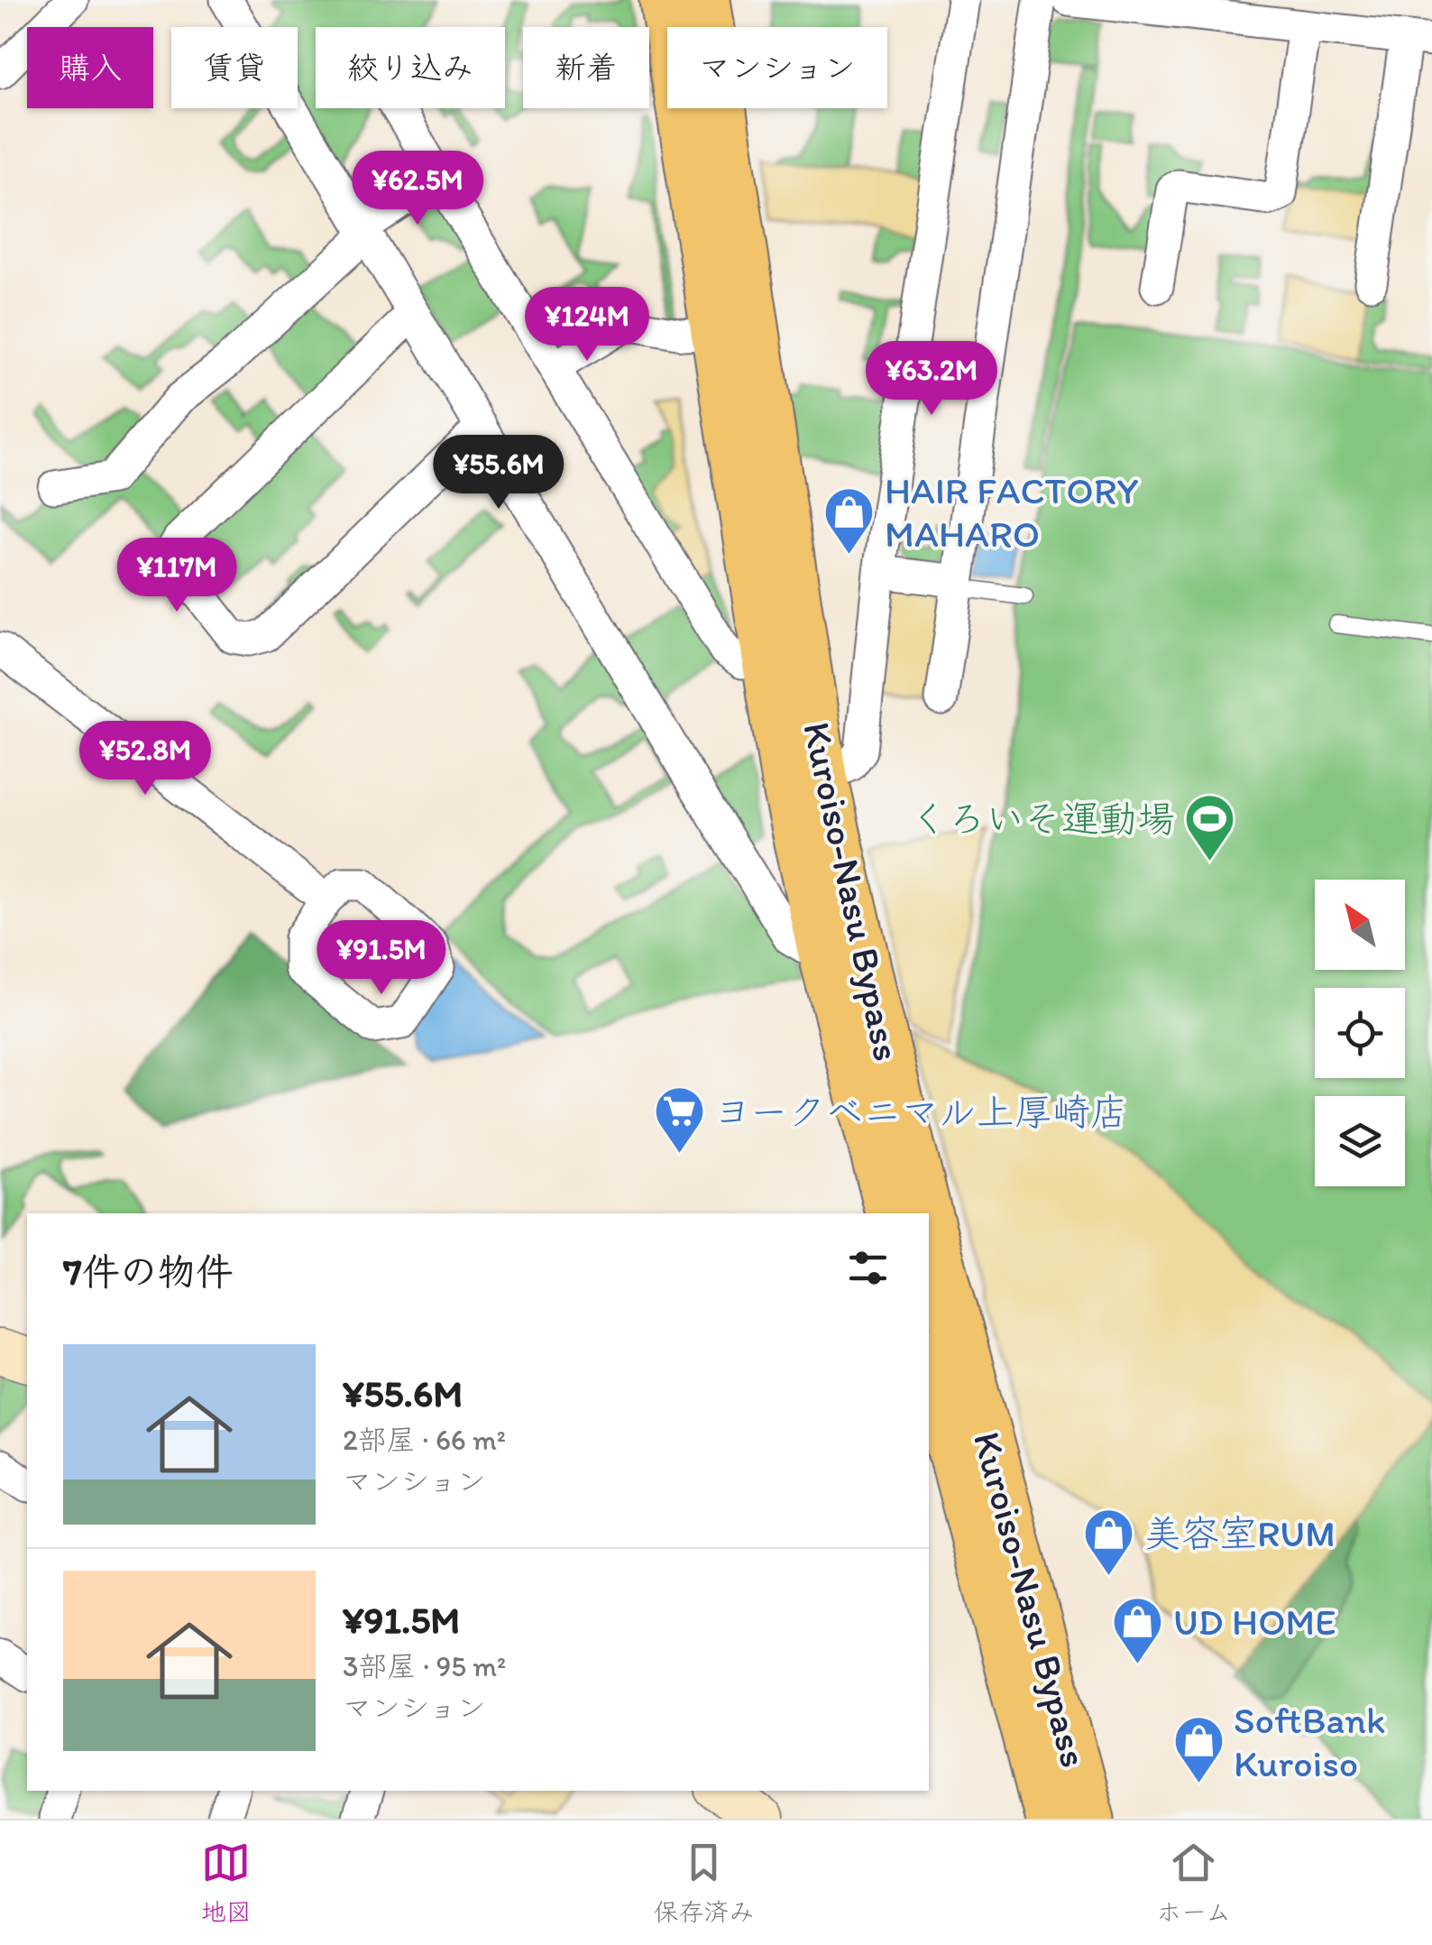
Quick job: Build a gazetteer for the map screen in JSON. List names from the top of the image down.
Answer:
{
  "streets": {
    "main road": ["Kuroiso-Nasu Bypass"]
  },
  "places": {
    "shop": [
      "HAIR FACTORY MAHARO",
      "美容室RUM",
      "UD HOME",
      "SoftBank Kuroiso"
    ],
    "sports": ["くろいそ運動場"],
    "supermarket": ["ヨークベニマル上厚崎店"]
  },
  "north": "top left",
  "page": {
    "chip": [
      "購入",
      "賃貸",
      "絞り込み",
      "新着",
      "マンション"
    ],
    "price": [
      "¥62.5M",
      "¥124M",
      "¥63.2M",
      "¥55.6M",
      "¥117M",
      "¥52.8M",
      "¥91.5M"
    ],
    "heading": "7件の物件",
    "list": [
      {
        "name": "¥55.6M",
        "note": "2部屋 · 66 m² · マンション"
      },
      {
        "name": "¥91.5M",
        "note": "3部屋 · 95 m² · マンション"
      }
    ],
    "tabs": ["地図", "保存済み", "ホーム"]
  }
}
